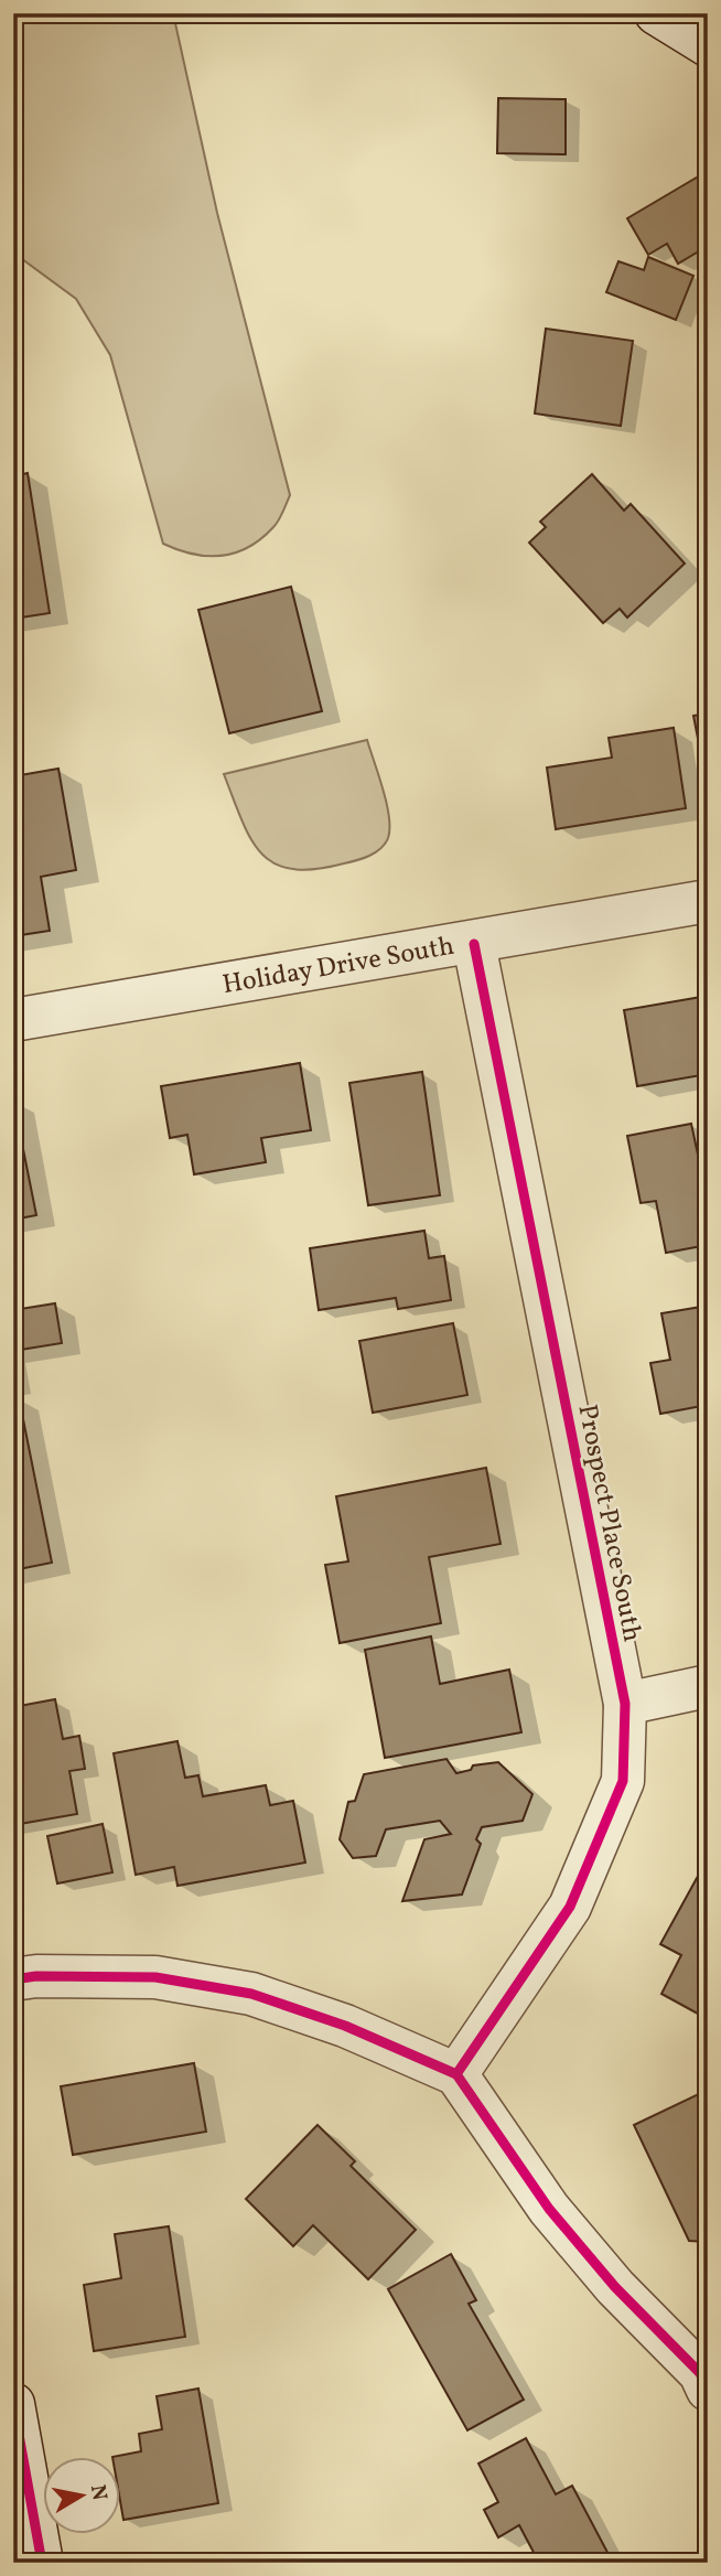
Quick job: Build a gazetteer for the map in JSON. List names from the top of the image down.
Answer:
{
  "streets": {
    "street": ["Holiday Drive South", "Prospect Place South"]
  },
  "crossings": [
    ["Holiday Drive South", "Prospect Place South"]
  ],
  "north": "right"
}
